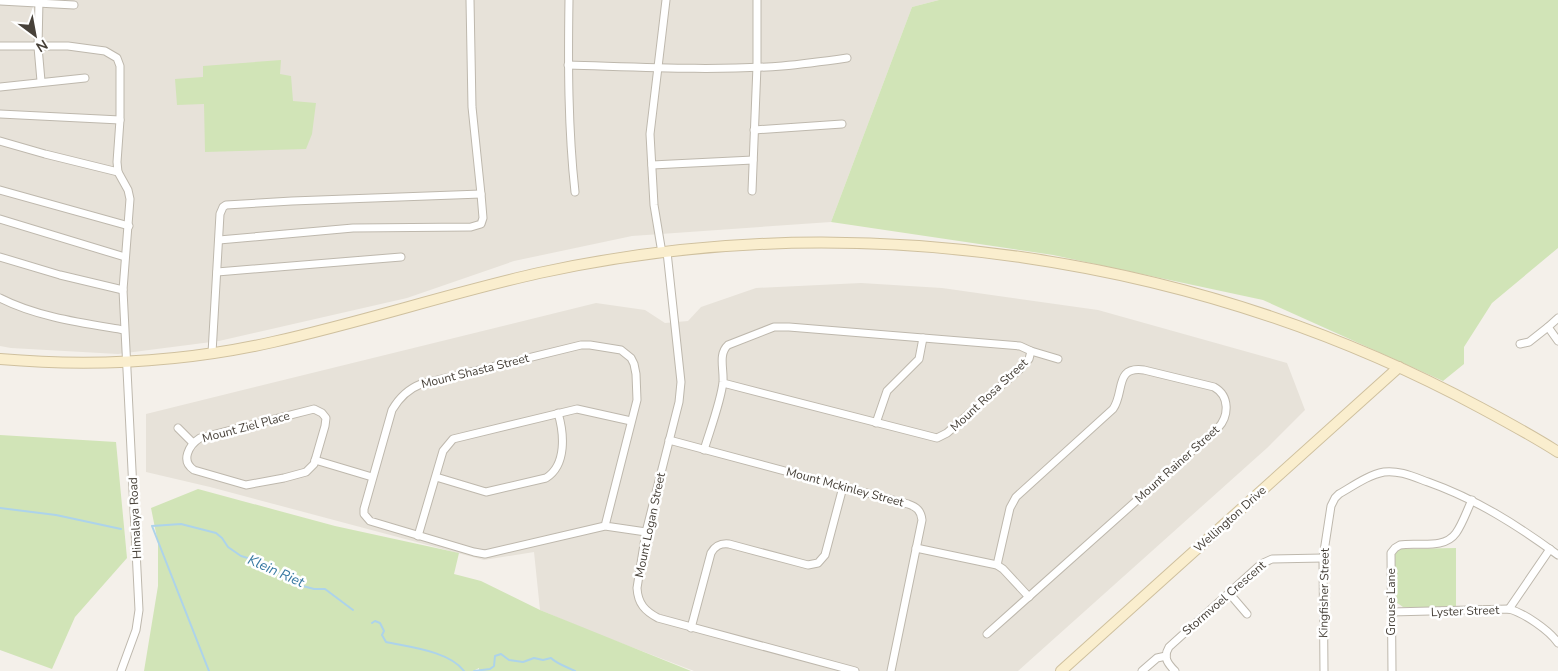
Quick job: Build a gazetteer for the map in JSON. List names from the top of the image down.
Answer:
{
  "streets": {
    "main road": ["Wellington Drive"],
    "street": [
      "Mount Shasta Street",
      "Mount Rosa Street",
      "Mount Ziel Place",
      "Mount Rainer Street",
      "Mount Mckinley Street",
      "Himalaya Road",
      "Mount Logan Street",
      "Kingfisher Street",
      "Stormvoel Crescent",
      "Grouse Lane",
      "Lyster Street"
    ]
  },
  "crossings": [
    ["Mount Shasta Street", "Mount Logan Street"],
    ["Mount Rosa Street", "Mount Mckinley Street"],
    ["Mount Mckinley Street", "Mount Logan Street"],
    ["Kingfisher Street", "Stormvoel Crescent"],
    ["Kingfisher Street", "Grouse Lane"],
    ["Grouse Lane", "Lyster Street"]
  ],
  "water": ["Klein Riet"],
  "north": "bottom right"
}
